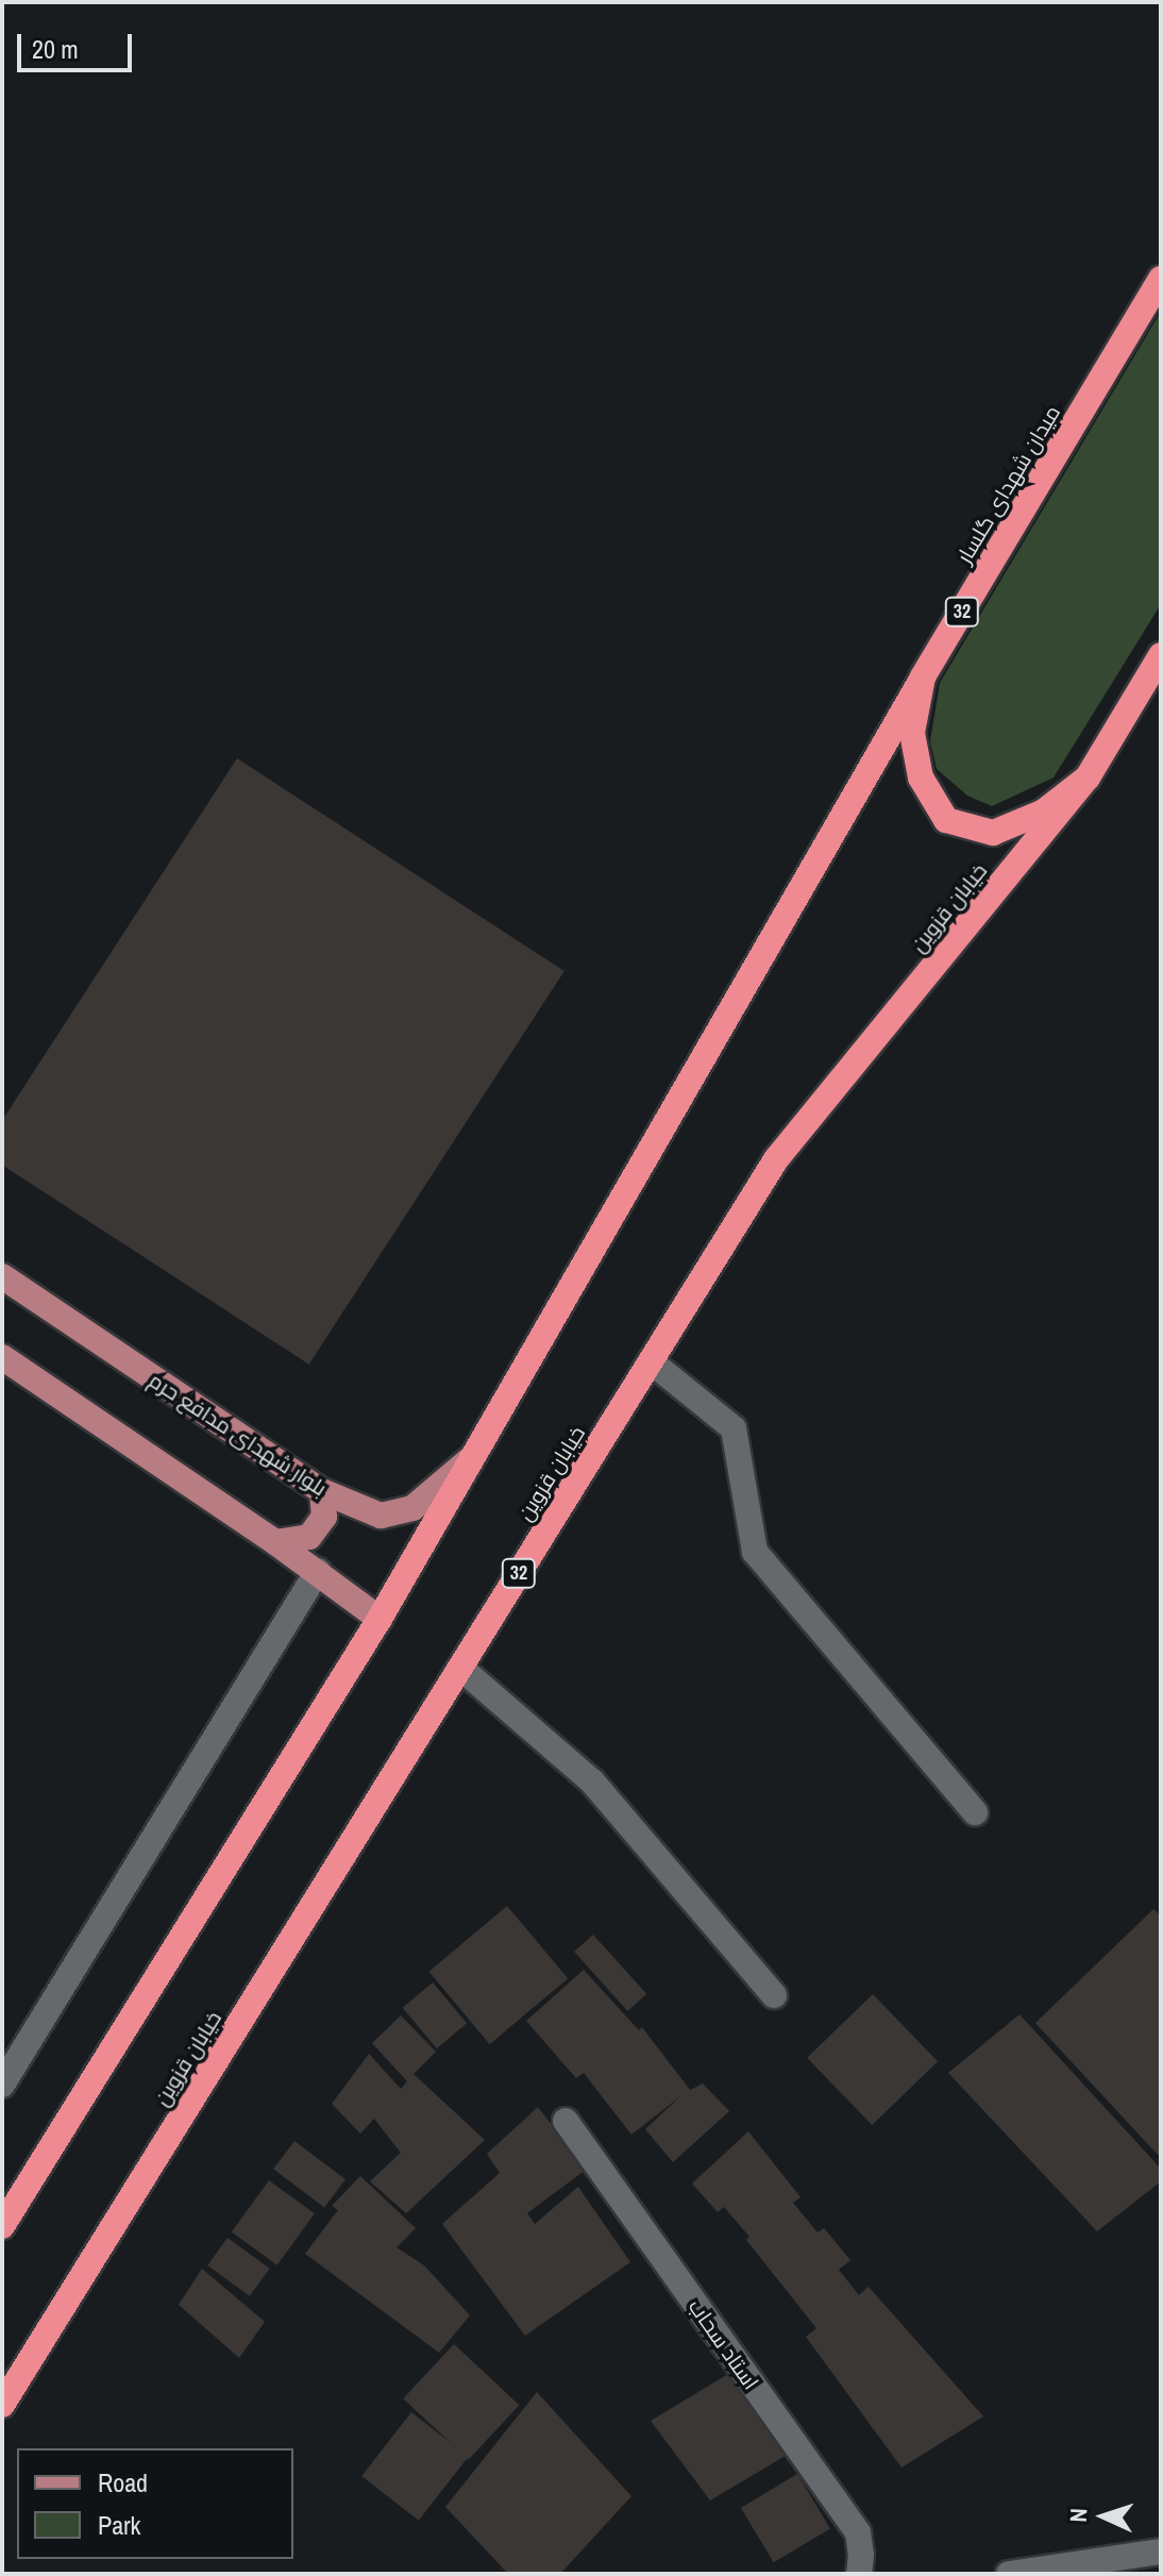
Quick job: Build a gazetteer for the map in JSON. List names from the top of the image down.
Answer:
{
  "streets": {
    "highway": ["میدان شهدای گلسار", "32", "خیابان قزوین"],
    "main road": ["بلوار شهدای مدافع حرم"],
    "street": ["استاد سحاب"]
  },
  "crossings": [
    ["میدان شهدای گلسار", "32"],
    ["میدان شهدای گلسار", "خیابان قزوین"],
    ["32", "بلوار شهدای مدافع حرم"]
  ],
  "legend": ["Road", "Park"],
  "scale_bar": "20 m",
  "north": "left"
}
